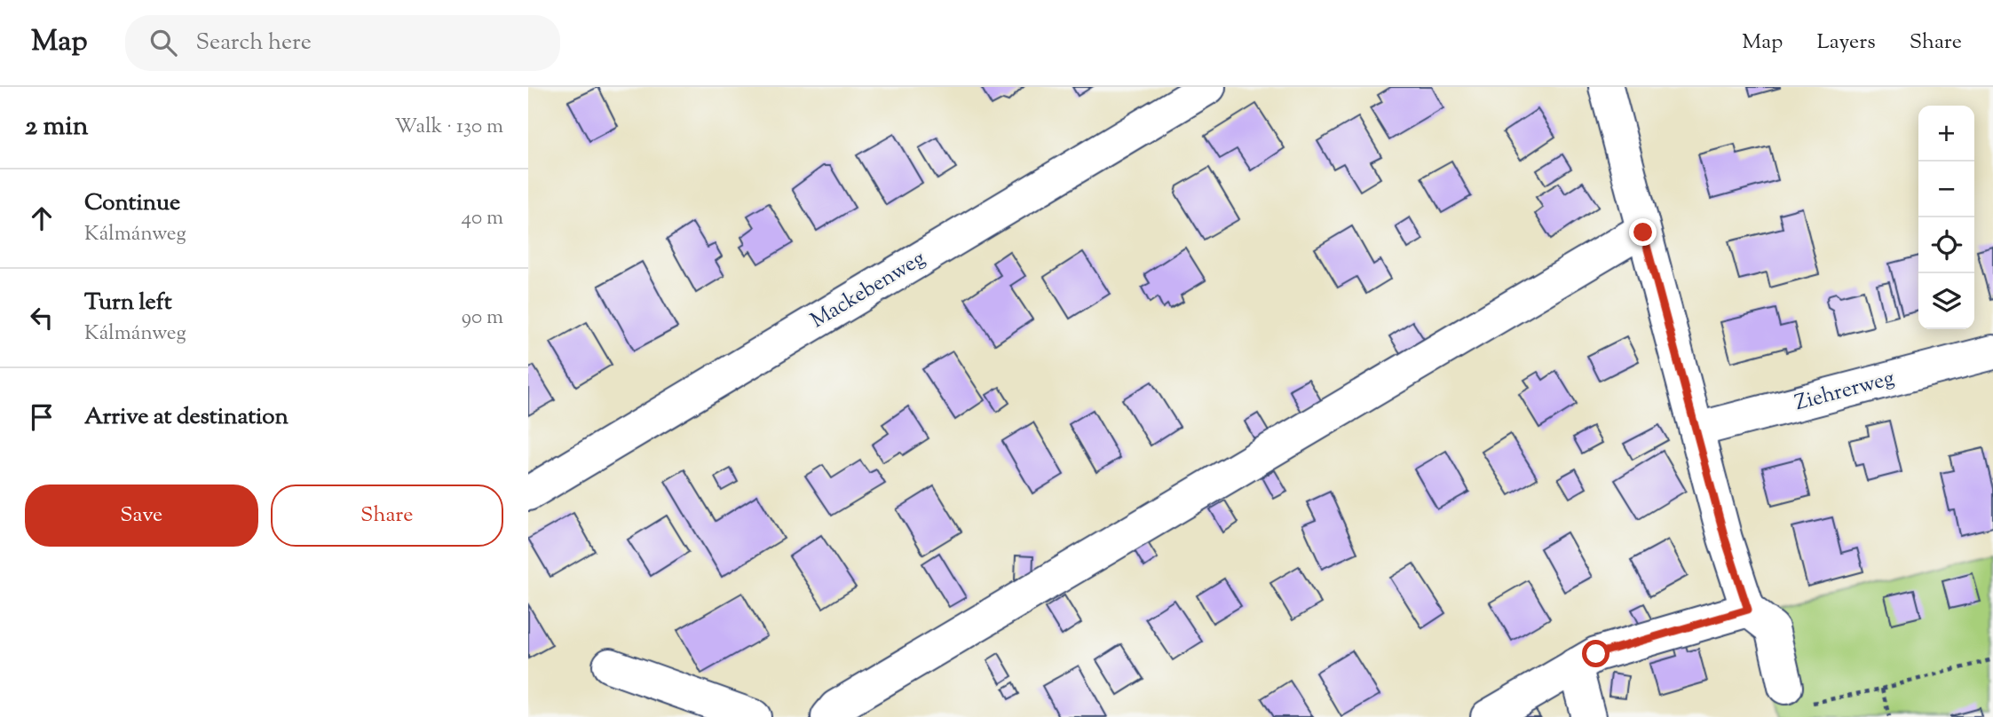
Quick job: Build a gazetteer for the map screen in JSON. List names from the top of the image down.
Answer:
{
  "streets": {
    "street": ["Mackebenweg", "Ziehrerweg"]
  },
  "page": {
    "header": "Map",
    "search": "Search here",
    "nav": ["Map", "Layers", "Share"],
    "heading": ["2 min", "Walk · 130 m"],
    "map_buttons": ["+", "−"],
    "list": [
      ["Continue", "Kálmánweg", "40 m"],
      ["Turn left", "Kálmánweg", "90 m"],
      "Arrive at destination"
    ],
    "buttons": ["Save", "Share"]
  }
}
